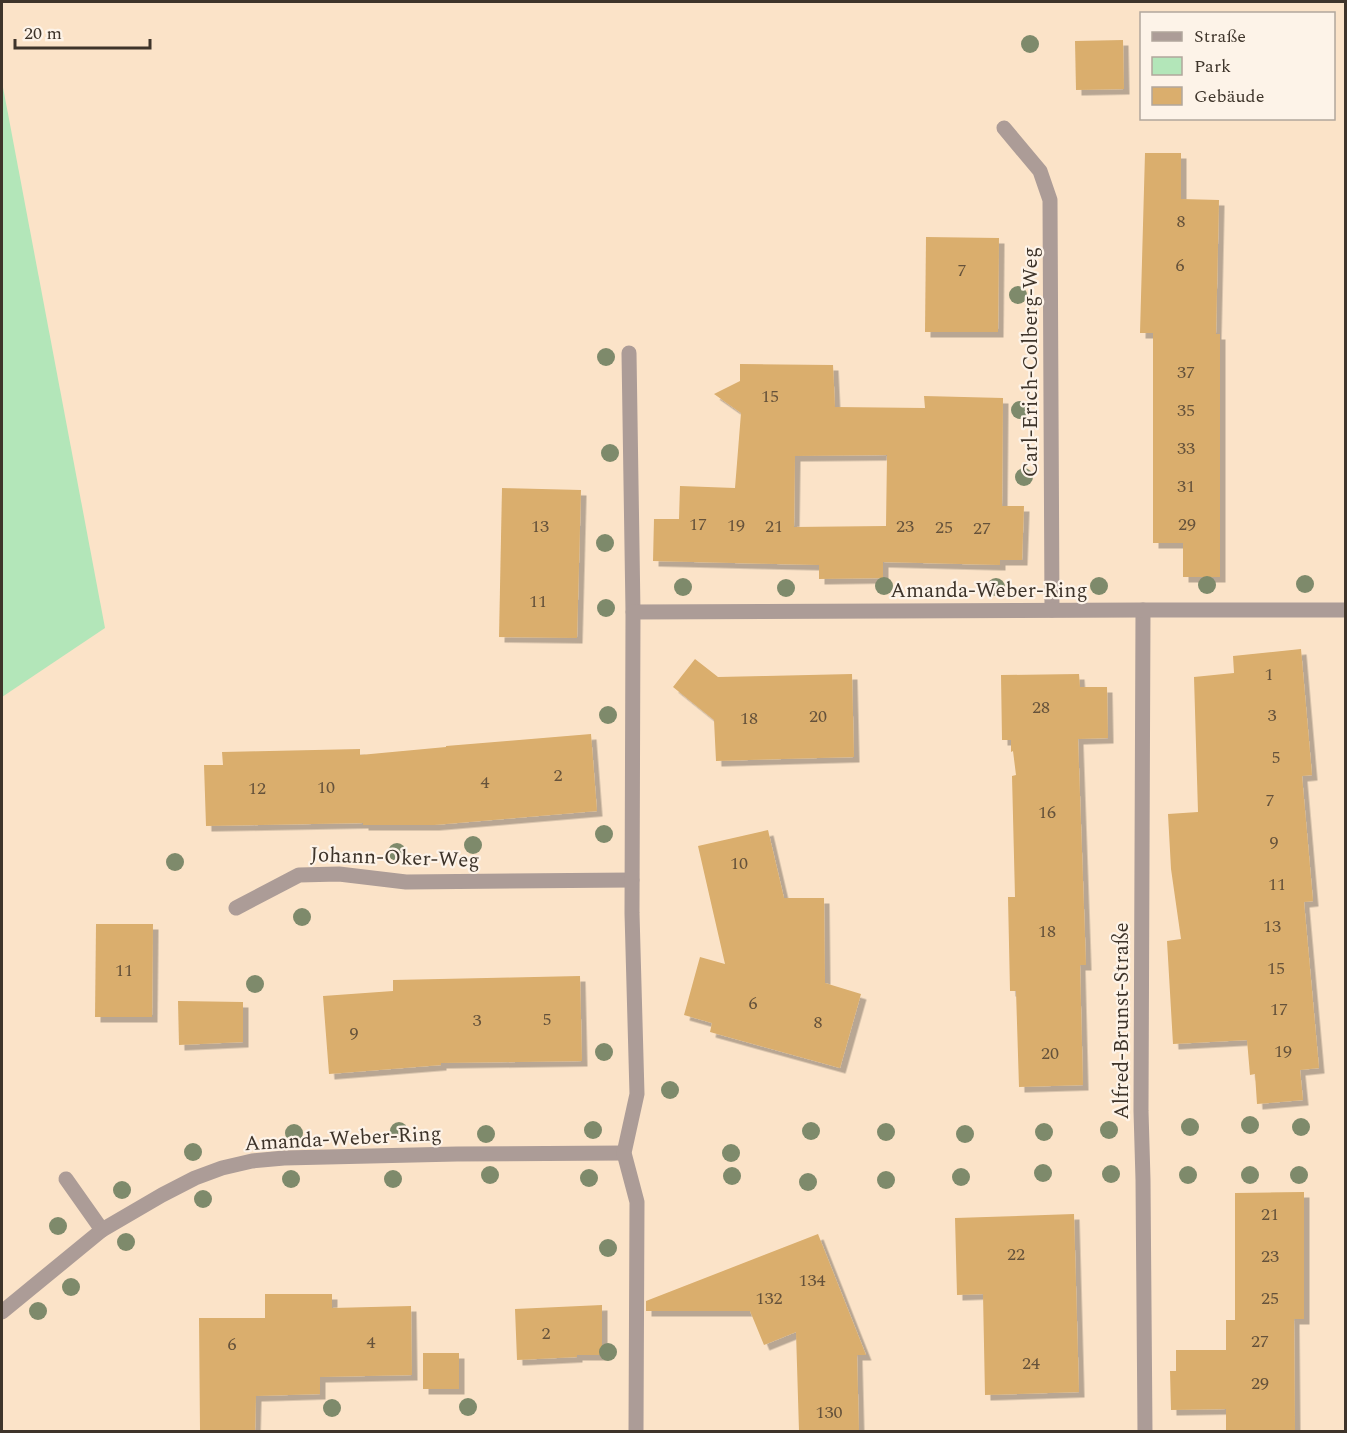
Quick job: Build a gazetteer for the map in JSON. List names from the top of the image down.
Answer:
{
  "streets": {
    "street": [
      "Carl-Erich-Colberg-Weg",
      "Amanda-Weber-Ring",
      "Johann-Oker-Weg",
      "Alfred-Brunst-Straße"
    ]
  },
  "crossings": [
    ["Carl-Erich-Colberg-Weg", "Amanda-Weber-Ring"],
    ["Amanda-Weber-Ring", "Alfred-Brunst-Straße"]
  ],
  "house_numbers": [
    "8",
    "6",
    "7",
    "37",
    "15",
    "35",
    "33",
    "31",
    "17",
    "29",
    "19",
    "13",
    "21",
    "23",
    "25",
    "27",
    "11",
    "1",
    "28",
    "3",
    "20",
    "18",
    "5",
    "2",
    "4",
    "10",
    "12",
    "7",
    "16",
    "9",
    "10",
    "11",
    "13",
    "18",
    "15",
    "11",
    "6",
    "17",
    "5",
    "3",
    "8",
    "9",
    "19",
    "20",
    "21",
    "22",
    "23",
    "134",
    "132",
    "25",
    "2",
    "27",
    "4",
    "6",
    "24",
    "29",
    "130"
  ],
  "legend": ["Straße", "Park", "Gebäude"],
  "scale_bar": "20 m"
}
